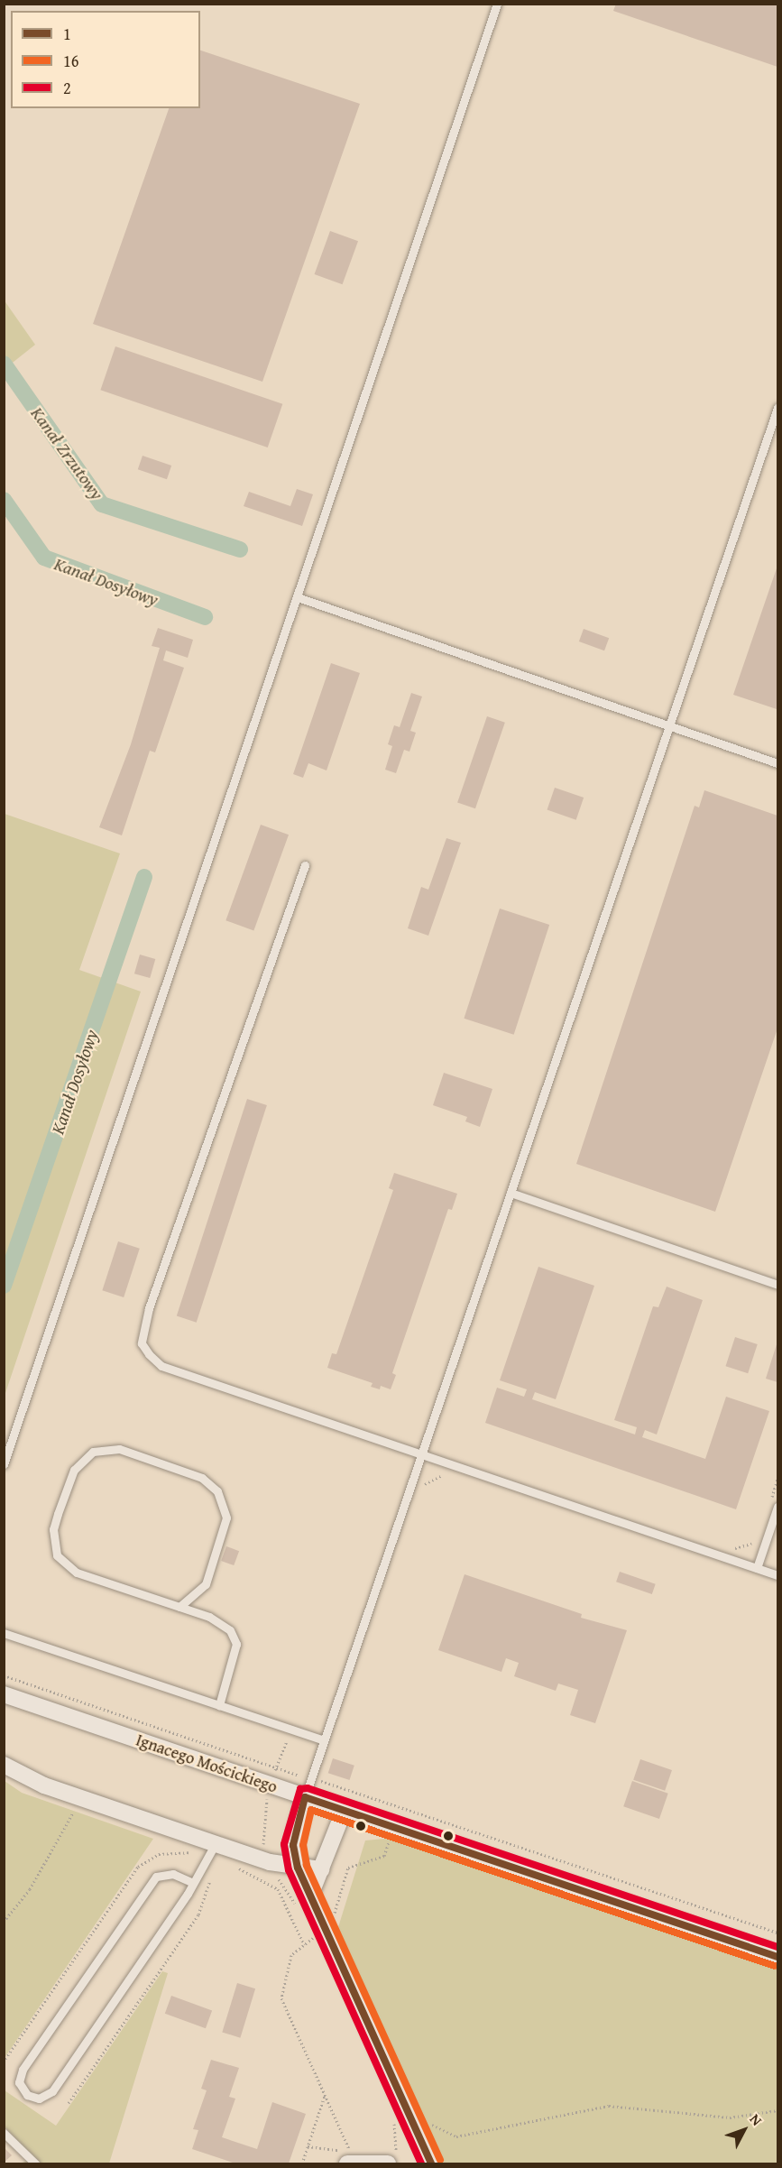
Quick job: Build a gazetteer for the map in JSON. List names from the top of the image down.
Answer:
{
  "streets": {
    "street": ["Ignacego Mościckiego"]
  },
  "water": ["Kanał Zrzutowy", "Kanał Dosyłowy"],
  "lines": ["transit line 2", "transit line 1", "transit line 16"],
  "legend": ["1", "16", "2"],
  "north": "top right"
}
